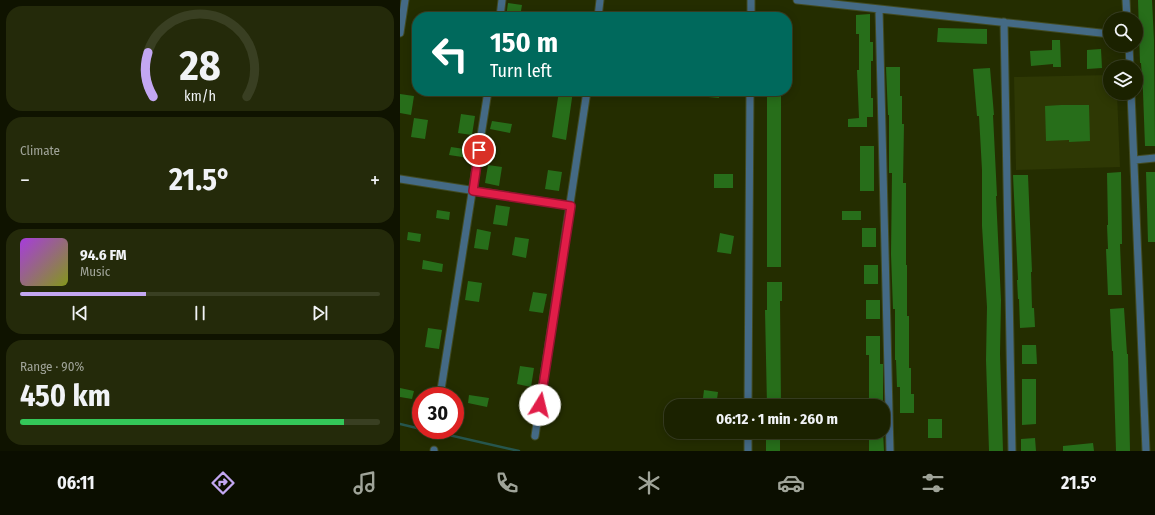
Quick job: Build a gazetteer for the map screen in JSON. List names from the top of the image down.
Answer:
{
  "page": {
    "turn": ["150 m", "Turn left"],
    "tile": [
      "Climate",
      ["Range · 90%", "450 km"]
    ],
    "heat": ["−", "21.5°", "+"],
    "song": ["94.6 FM", "Music"],
    "limit": "30",
    "trip": "06:12 · 1 min · 260 m",
    "tabs": ["06:11", "21.5°"],
    "gauge": ["28", "km/h"]
  }
}
